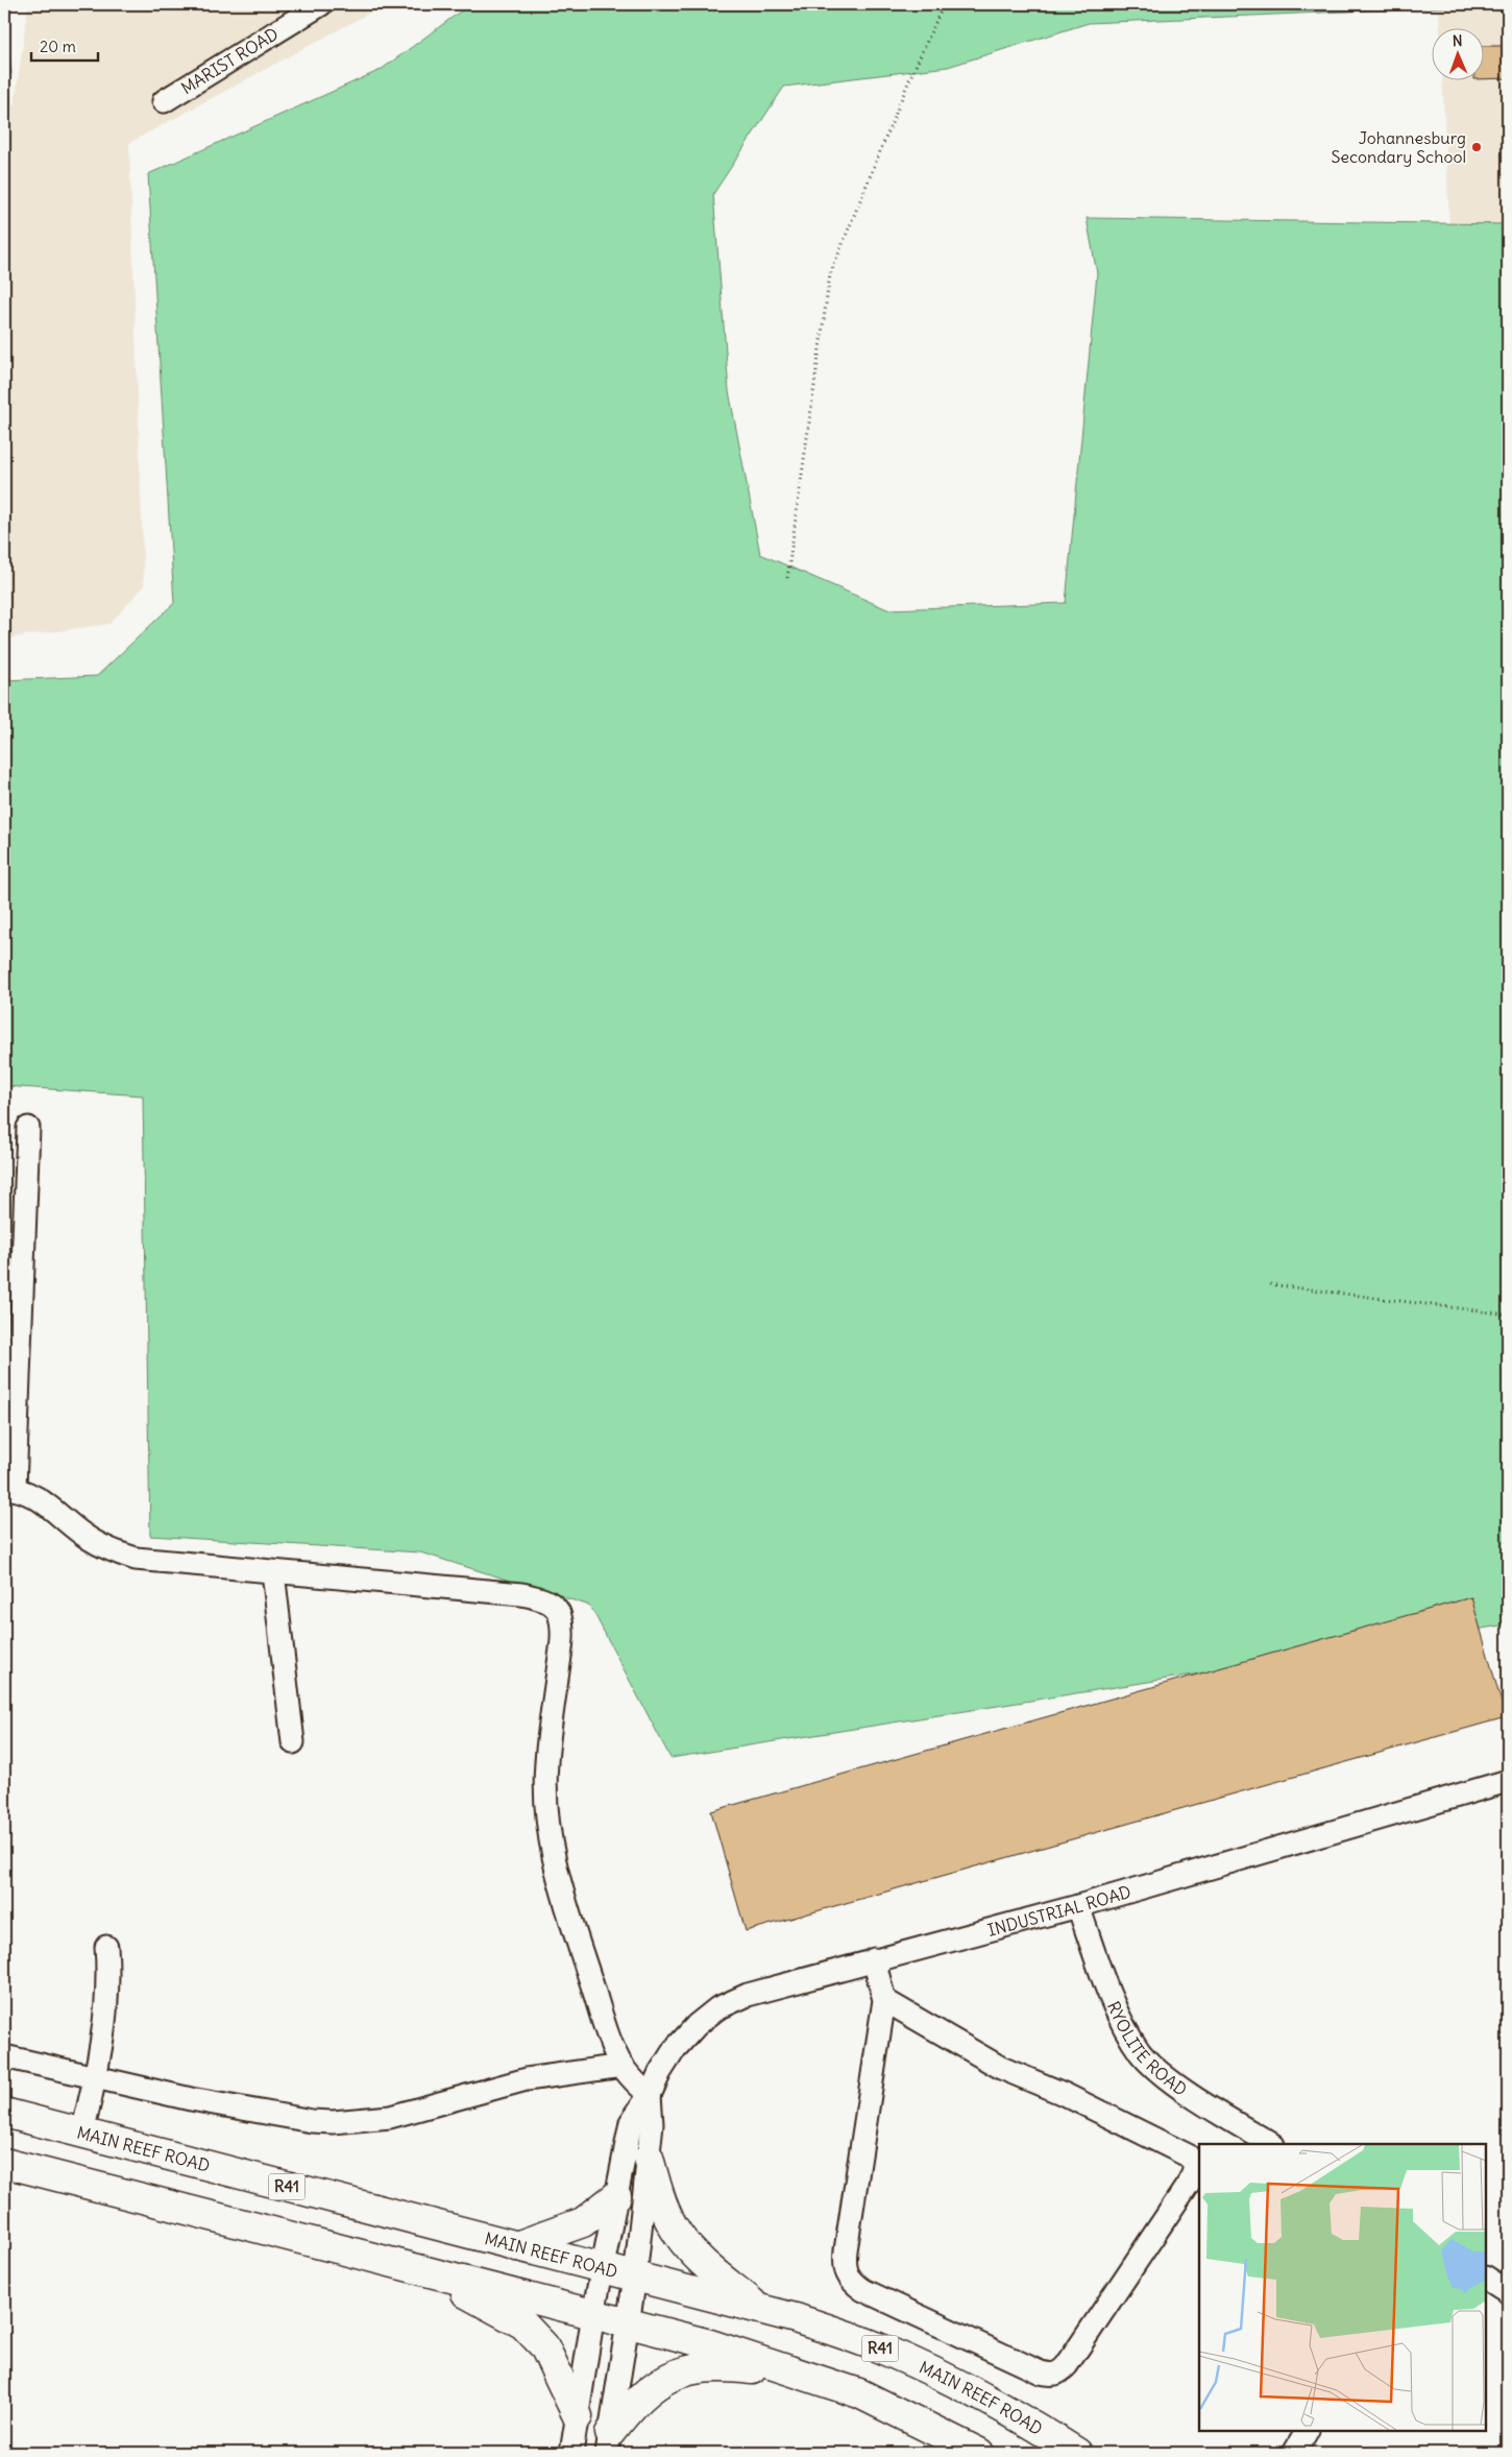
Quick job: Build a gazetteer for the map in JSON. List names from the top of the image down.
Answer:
{
  "streets": {
    "main road": ["MAIN REEF ROAD", "R41"],
    "street": ["MARIST ROAD", "INDUSTRIAL ROAD", "RYOLITE ROAD"]
  },
  "crossings": [
    ["INDUSTRIAL ROAD", "RYOLITE ROAD"],
    ["INDUSTRIAL ROAD", "MAIN REEF ROAD"]
  ],
  "places": ["Johannesburg Secondary School"],
  "scale_bar": "20 m",
  "north": "top"
}
